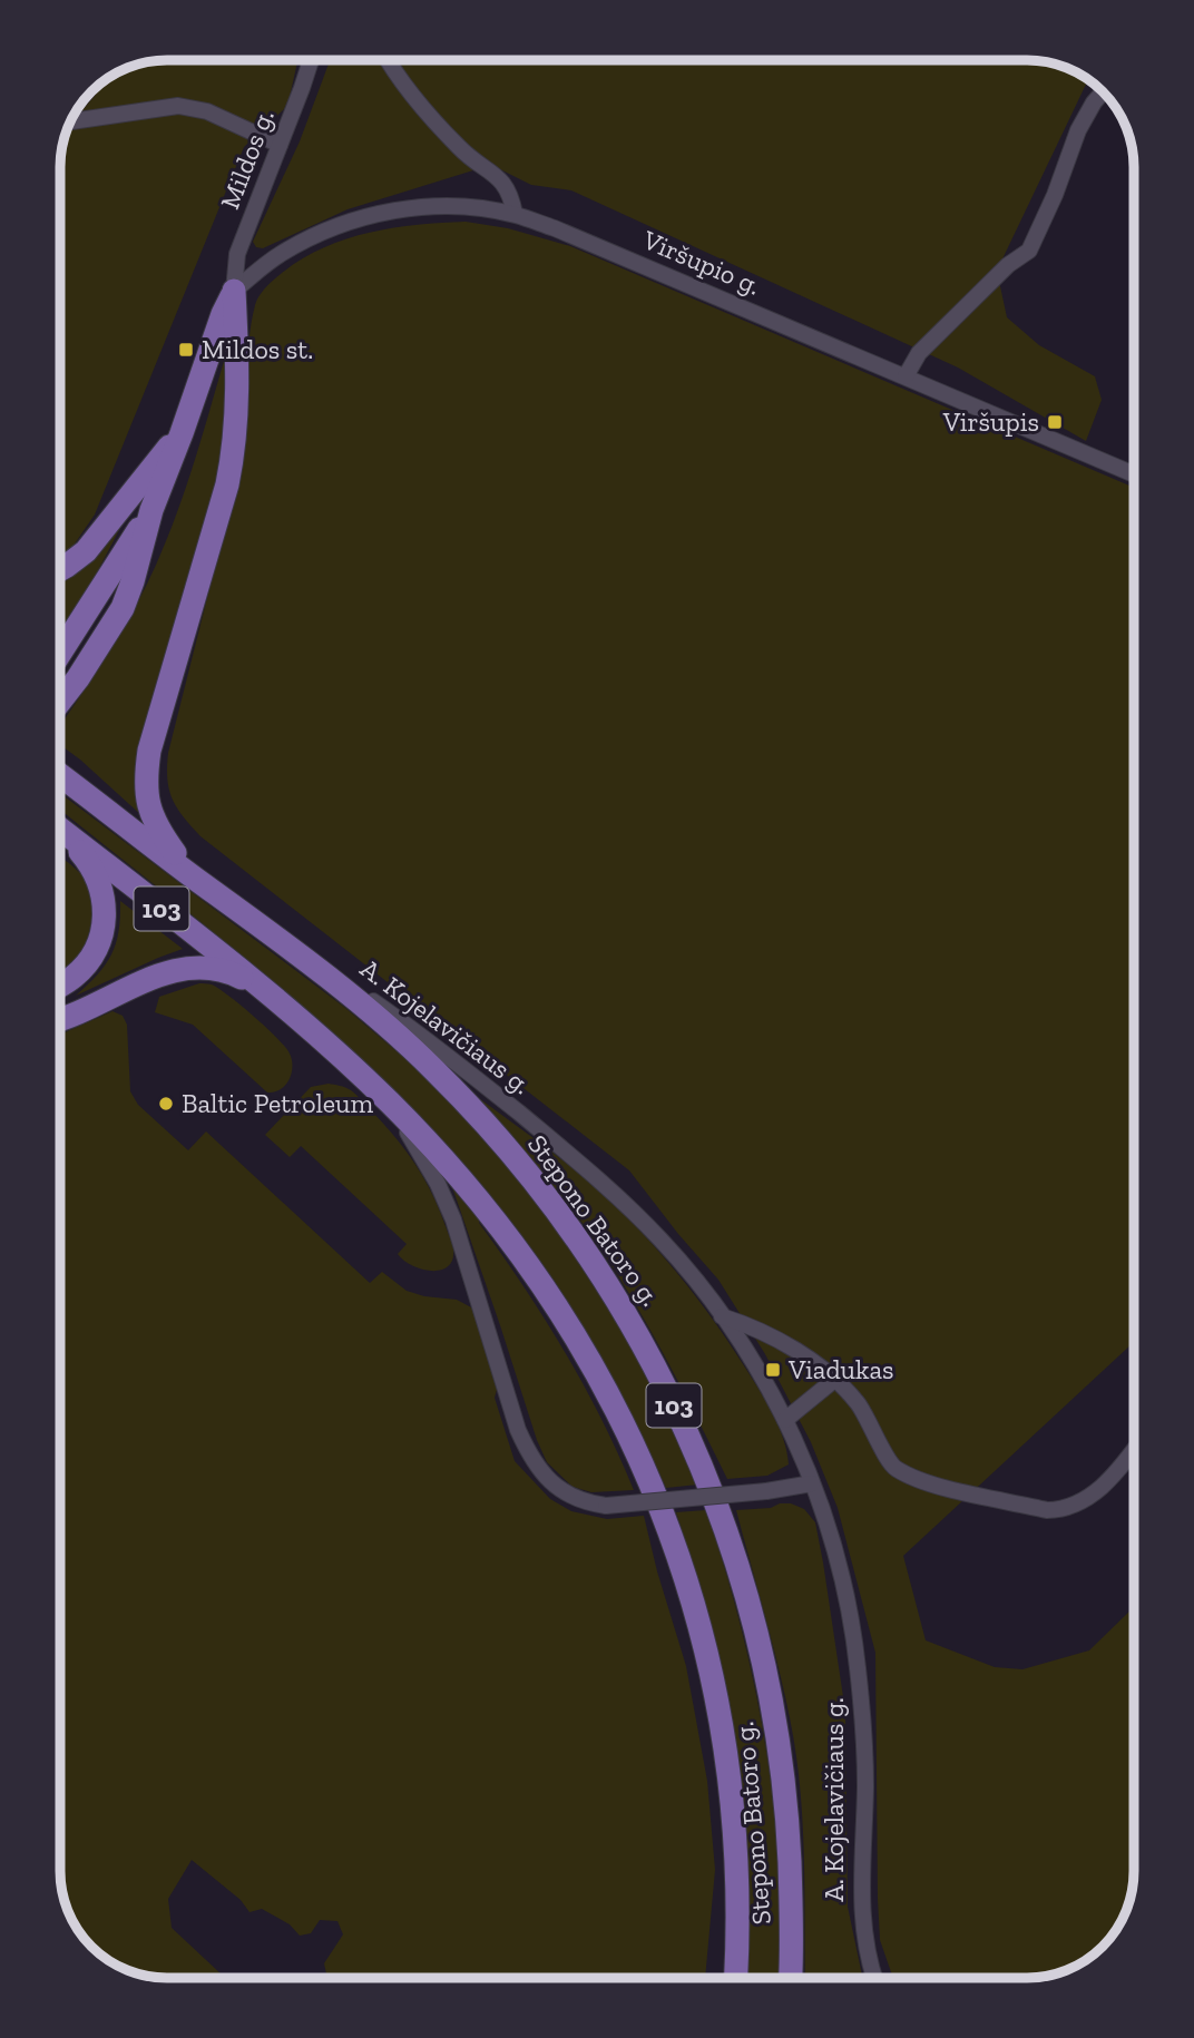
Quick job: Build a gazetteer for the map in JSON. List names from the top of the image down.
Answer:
{
  "streets": {
    "main road": ["103", "Stepono Batoro g."],
    "street": ["Mildos g.", "Viršupio g.", "A. Kojelavičiaus g."]
  },
  "crossings": [
    ["Mildos g.", "Viršupio g."],
    ["A. Kojelavičiaus g.", "Stepono Batoro g."]
  ],
  "places": {
    "transit": ["Mildos st.", "Viršupis", "Viadukas"],
    "other": ["Baltic Petroleum"]
  }
}
